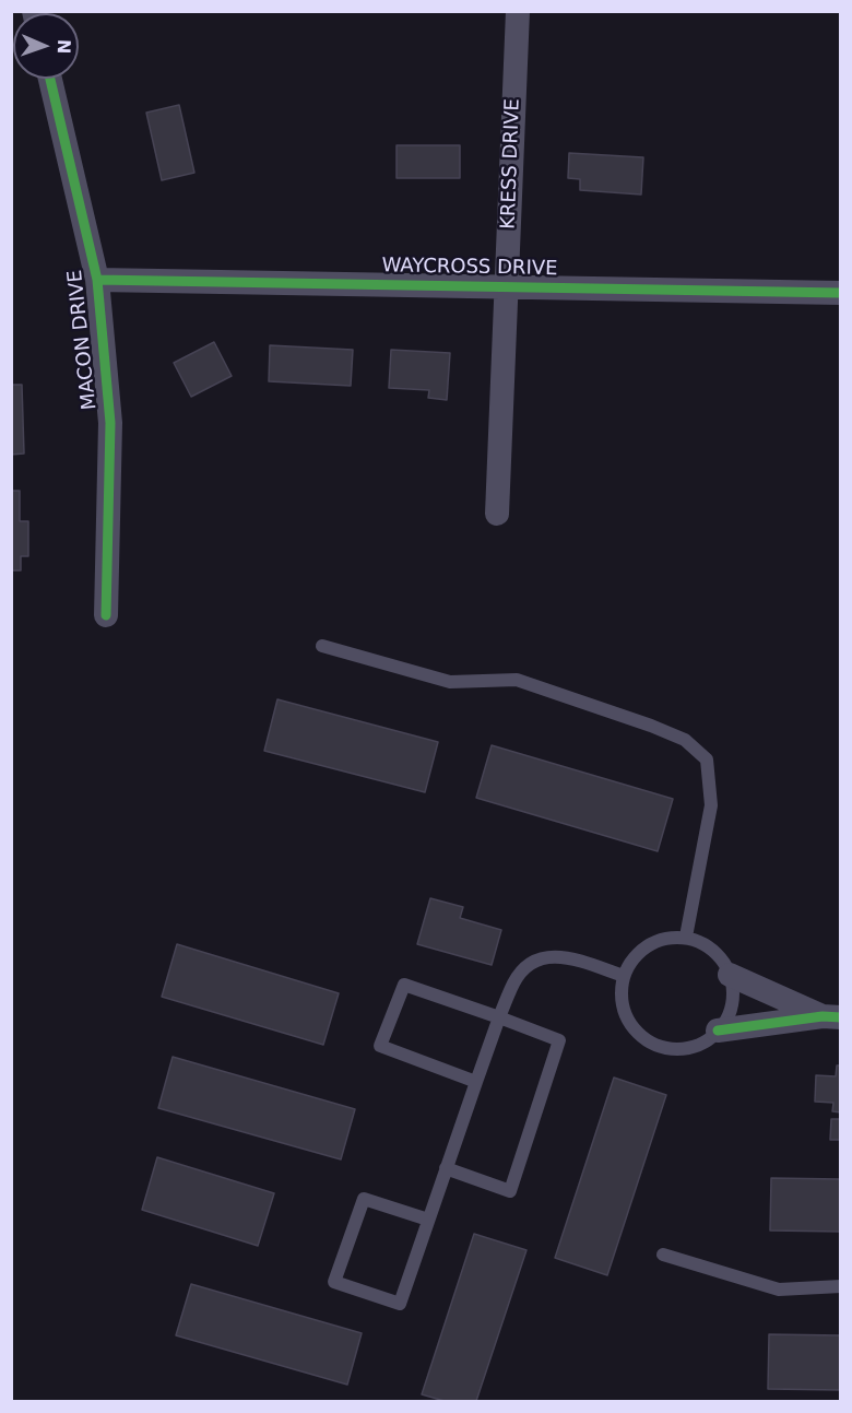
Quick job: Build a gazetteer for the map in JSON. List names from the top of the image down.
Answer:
{
  "streets": {
    "street": ["KRESS DRIVE", "WAYCROSS DRIVE", "MACON DRIVE"]
  },
  "crossings": [
    ["KRESS DRIVE", "WAYCROSS DRIVE"],
    ["WAYCROSS DRIVE", "MACON DRIVE"]
  ],
  "north": "right"
}
